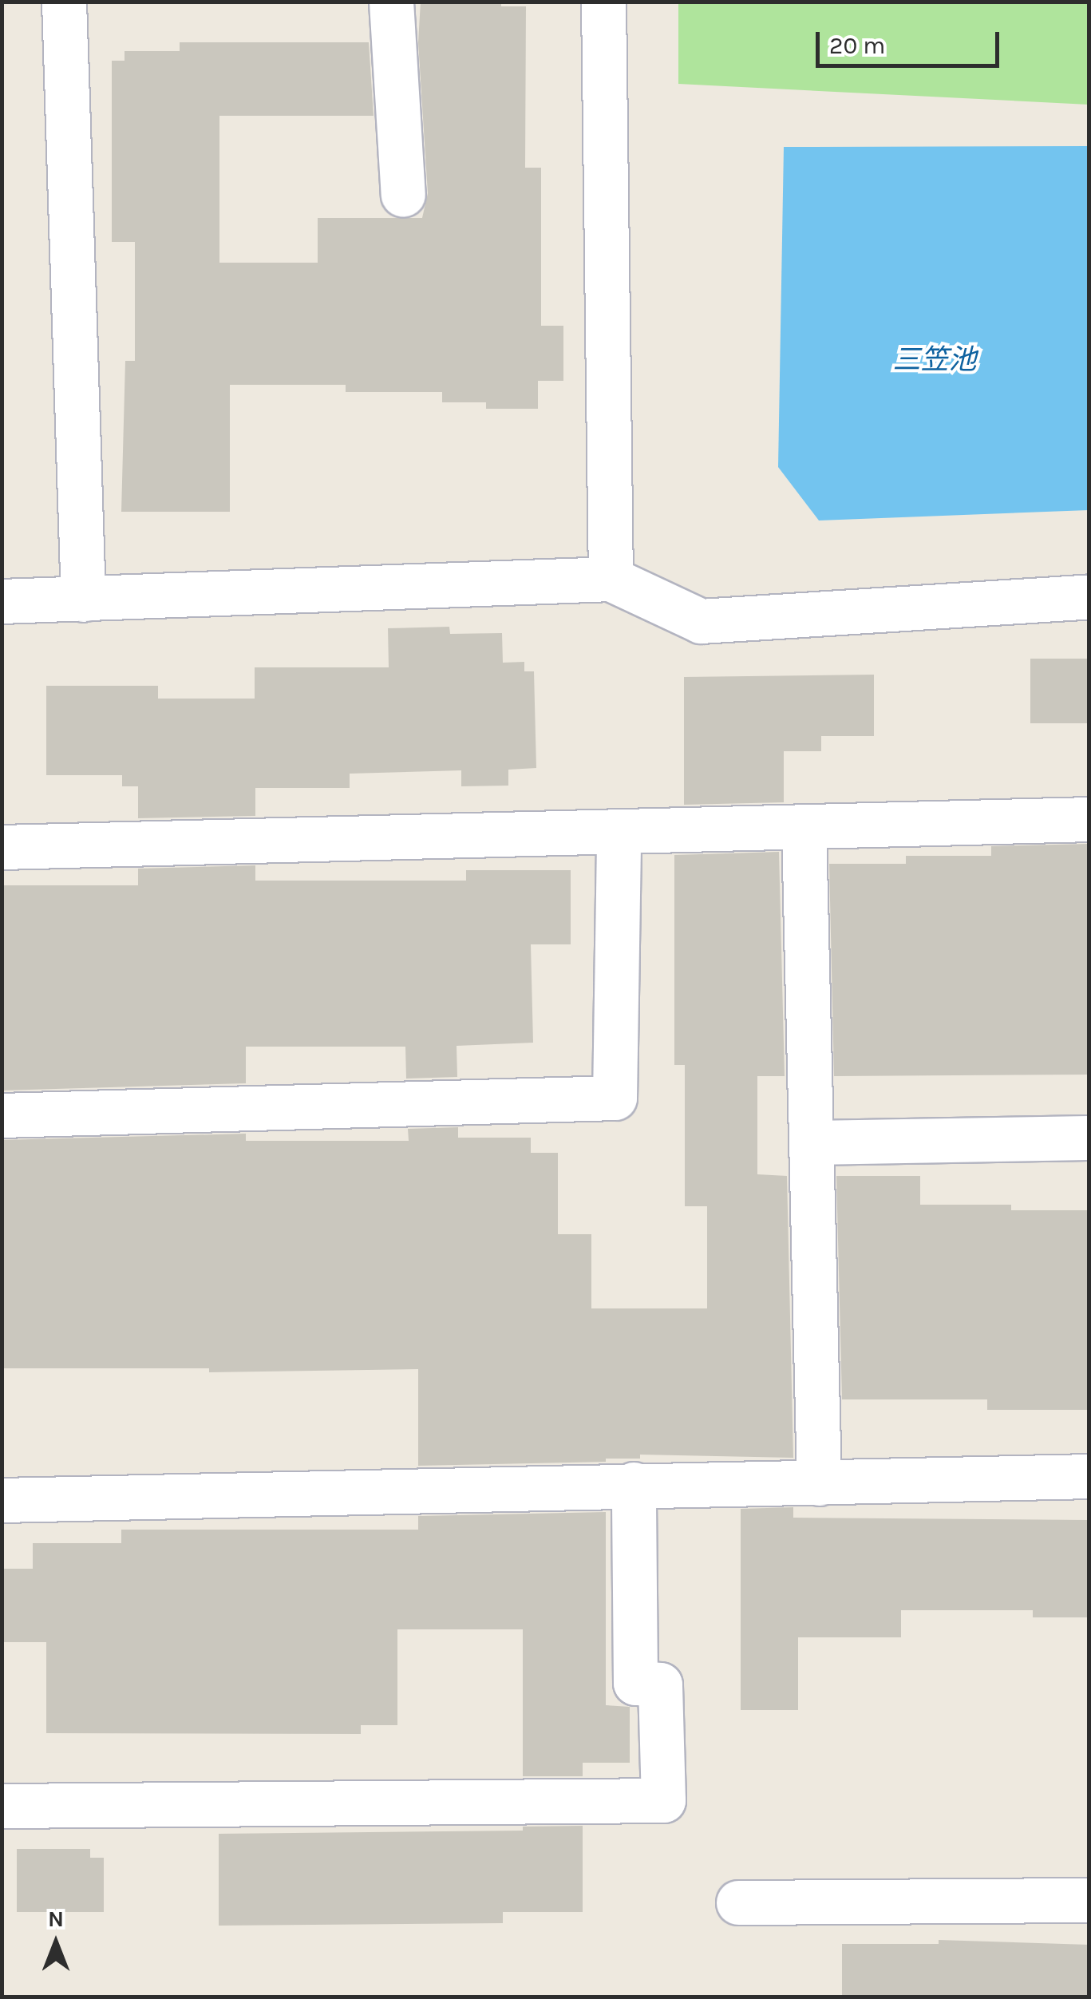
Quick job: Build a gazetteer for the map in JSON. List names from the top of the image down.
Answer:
{
  "water": ["三笠池"],
  "scale_bar": "20 m",
  "north": "top"
}
